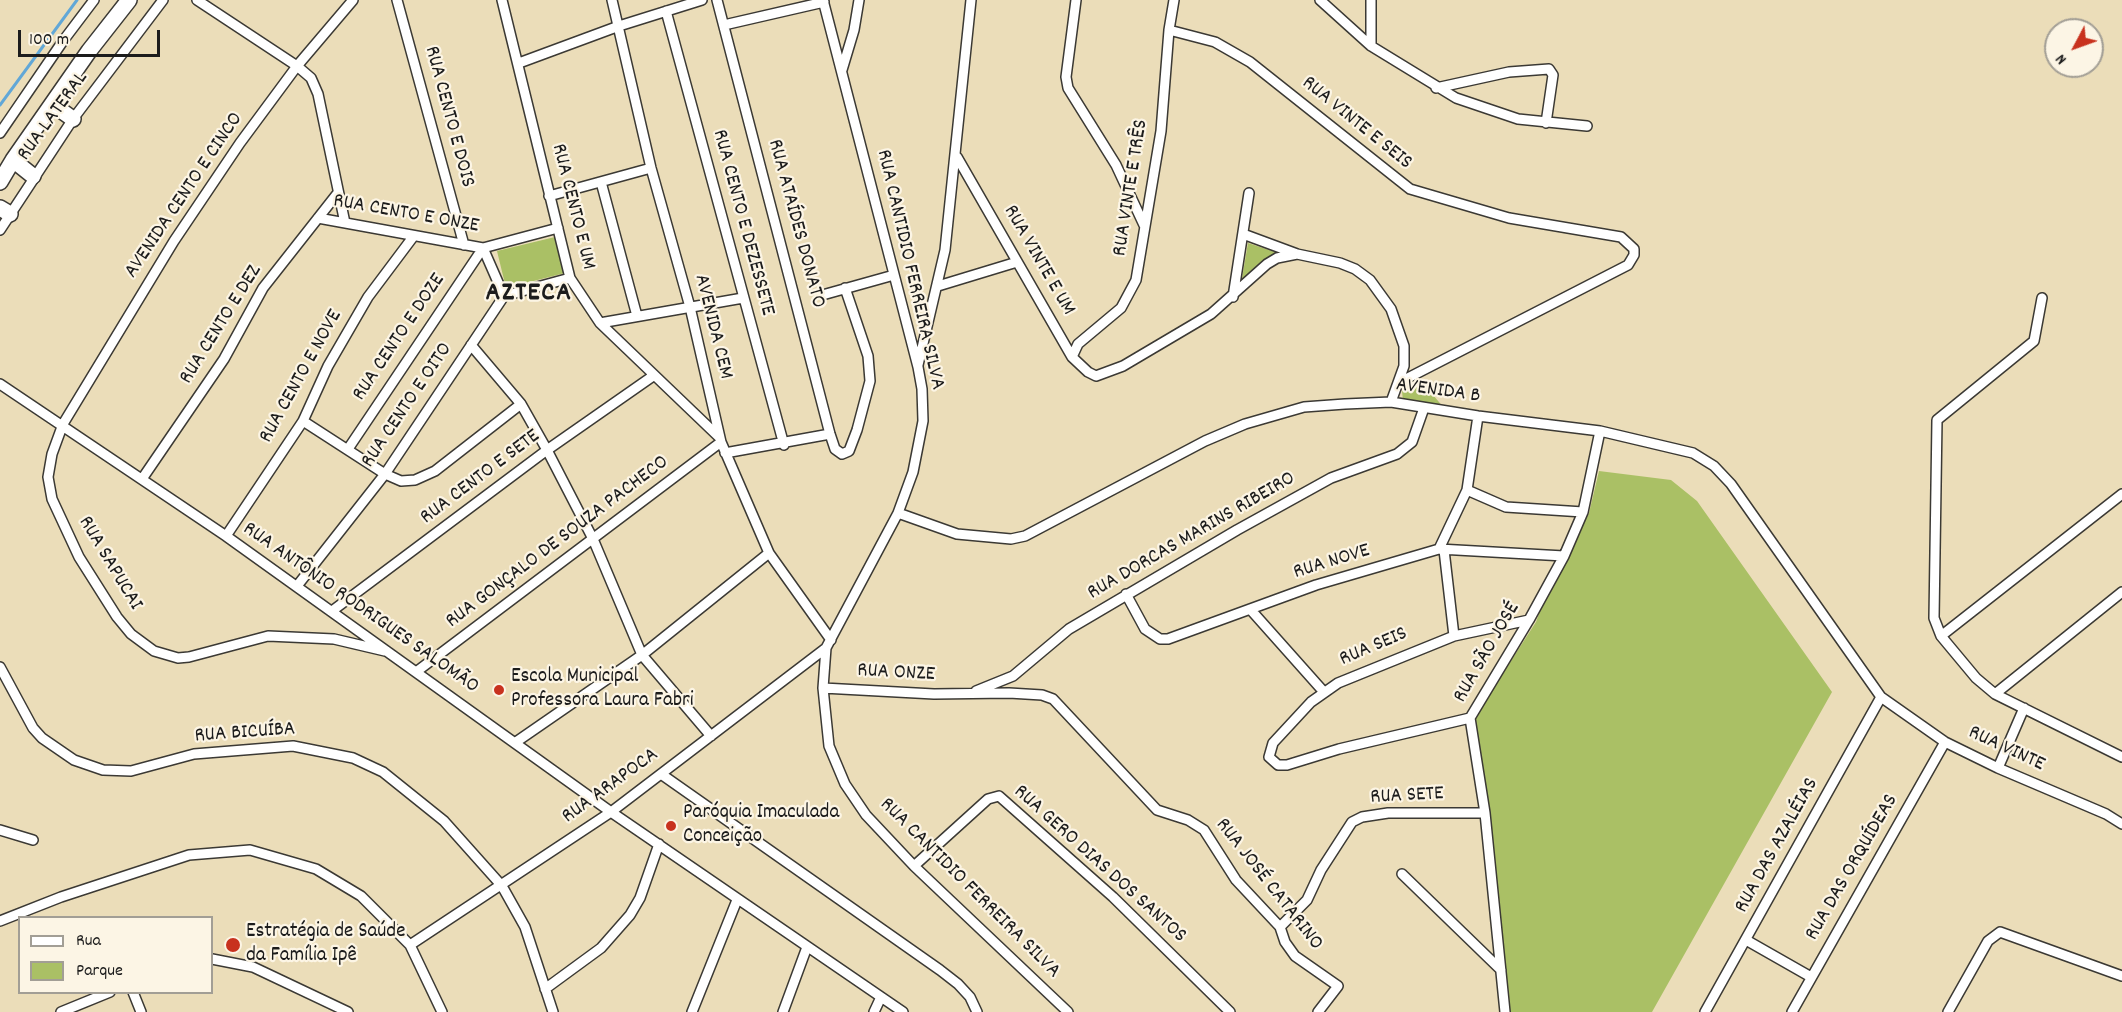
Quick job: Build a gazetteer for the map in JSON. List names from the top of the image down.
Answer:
{
  "streets": {
    "street": [
      "RUA LATERAL",
      "RUA CENTO E DOIS",
      "RUA VINTE E SEIS",
      "RUA VINTE E TRÊS",
      "AVENIDA CENTO E CINCO",
      "RUA CENTO E UM",
      "RUA CENTO E ONZE",
      "RUA CENTO E DEZESSETE",
      "RUA ATAÍDES DONATO",
      "RUA VINTE E UM",
      "RUA CANTIDIO FERREIRA SILVA",
      "RUA CENTO E DEZ",
      "AVENIDA CEM",
      "RUA CENTO E DOZE",
      "RUA CENTO E NOVE",
      "AVENIDA B",
      "RUA CENTO E OITO",
      "RUA CENTO E SETE",
      "RUA DORCAS MARINS RIBEIRO",
      "RUA GONÇALO DE SOUZA PACHECO",
      "RUA NOVE",
      "RUA SAPUCAI",
      "RUA ANTÔNIO RODRIGUES SALOMÃO",
      "RUA SEIS",
      "RUA SÃO JOSÉ",
      "RUA ONZE",
      "RUA BICUÍBA",
      "RUA VINTE",
      "RUA ARAPOCA",
      "RUA SETE",
      "RUA DAS AZALÉIAS",
      "RUA GERO DIAS DOS SANTOS",
      "RUA DAS ORQUÍDEAS",
      "RUA JOSÉ CATARINO"
    ]
  },
  "crossings": [
    ["RUA CENTO E DOIS", "RUA CENTO E ONZE"],
    ["RUA VINTE E SEIS", "RUA VINTE E TRÊS"],
    ["RUA VINTE E TRÊS", "RUA VINTE E UM"],
    ["AVENIDA CENTO E CINCO", "RUA SAPUCAI"],
    ["AVENIDA CENTO E CINCO", "RUA ANTÔNIO RODRIGUES SALOMÃO"],
    ["RUA CENTO E UM", "RUA CENTO E ONZE"],
    ["RUA CENTO E UM", "AVENIDA CEM"],
    ["RUA CENTO E UM", "RUA CENTO E SETE"],
    ["RUA CENTO E UM", "RUA GONÇALO DE SOUZA PACHECO"],
    ["RUA CENTO E ONZE", "RUA CENTO E DEZ"],
    ["RUA CENTO E ONZE", "RUA CENTO E DOZE"],
    ["RUA CENTO E ONZE", "RUA CENTO E NOVE"],
    ["RUA CANTIDIO FERREIRA SILVA", "AVENIDA CEM"],
    ["RUA CANTIDIO FERREIRA SILVA", "AVENIDA B"],
    ["RUA CANTIDIO FERREIRA SILVA", "RUA ONZE"],
    ["RUA CANTIDIO FERREIRA SILVA", "RUA ARAPOCA"],
    ["RUA CANTIDIO FERREIRA SILVA", "RUA GERO DIAS DOS SANTOS"],
    ["RUA CENTO E DEZ", "RUA ANTÔNIO RODRIGUES SALOMÃO"],
    ["AVENIDA CEM", "RUA GONÇALO DE SOUZA PACHECO"],
    ["AVENIDA CEM", "RUA ARAPOCA"],
    ["RUA CENTO E NOVE", "RUA ANTÔNIO RODRIGUES SALOMÃO"],
    ["AVENIDA B", "RUA DORCAS MARINS RIBEIRO"],
    ["AVENIDA B", "RUA SÃO JOSÉ"],
    ["AVENIDA B", "RUA VINTE"],
    ["AVENIDA B", "RUA DAS AZALÉIAS"],
    ["RUA CENTO E OITO", "RUA ANTÔNIO RODRIGUES SALOMÃO"],
    ["RUA CENTO E SETE", "RUA ANTÔNIO RODRIGUES SALOMÃO"],
    ["RUA DORCAS MARINS RIBEIRO", "RUA NOVE"],
    ["RUA DORCAS MARINS RIBEIRO", "RUA ONZE"],
    ["RUA DORCAS MARINS RIBEIRO", "RUA JOSÉ CATARINO"],
    ["RUA GONÇALO DE SOUZA PACHECO", "RUA ANTÔNIO RODRIGUES SALOMÃO"],
    ["RUA NOVE", "RUA SÃO JOSÉ"],
    ["RUA SAPUCAI", "RUA ANTÔNIO RODRIGUES SALOMÃO"],
    ["RUA ANTÔNIO RODRIGUES SALOMÃO", "RUA ARAPOCA"],
    ["RUA SEIS", "RUA SÃO JOSÉ"],
    ["RUA SÃO JOSÉ", "RUA SETE"],
    ["RUA ONZE", "RUA JOSÉ CATARINO"],
    ["RUA BICUÍBA", "RUA ARAPOCA"],
    ["RUA VINTE", "RUA DAS AZALÉIAS"],
    ["RUA VINTE", "RUA DAS ORQUÍDEAS"],
    ["RUA SETE", "RUA JOSÉ CATARINO"]
  ],
  "districts": ["AZTECA"],
  "places": ["Escola Municipal Professora Laura Fabri", "Paróquia Imaculada Conceição", "Estratégia de Saúde da Família Ipê"],
  "legend": ["Rua", "Parque"],
  "scale_bar": "100 m",
  "north": "bottom left"
}
